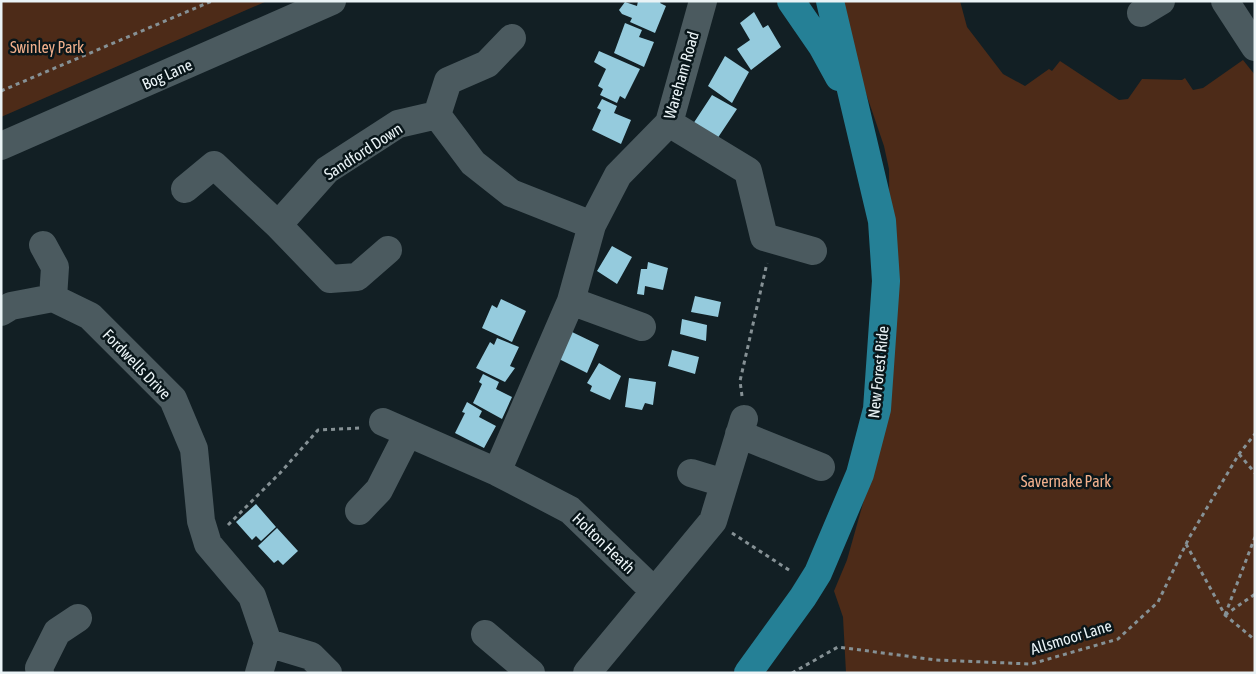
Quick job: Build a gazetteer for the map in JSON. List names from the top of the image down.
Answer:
{
  "streets": {
    "main road": ["New Forest Ride"],
    "street": [
      "Bog Lane",
      "Wareham Road",
      "Sandford Down",
      "Fordwells Drive",
      "Holton Heath"
    ],
    "path": ["Allsmoor Lane"]
  },
  "crossings": [
    ["Wareham Road", "Holton Heath"]
  ],
  "parks": ["Swinley Park", "Savernake Park"]
}
